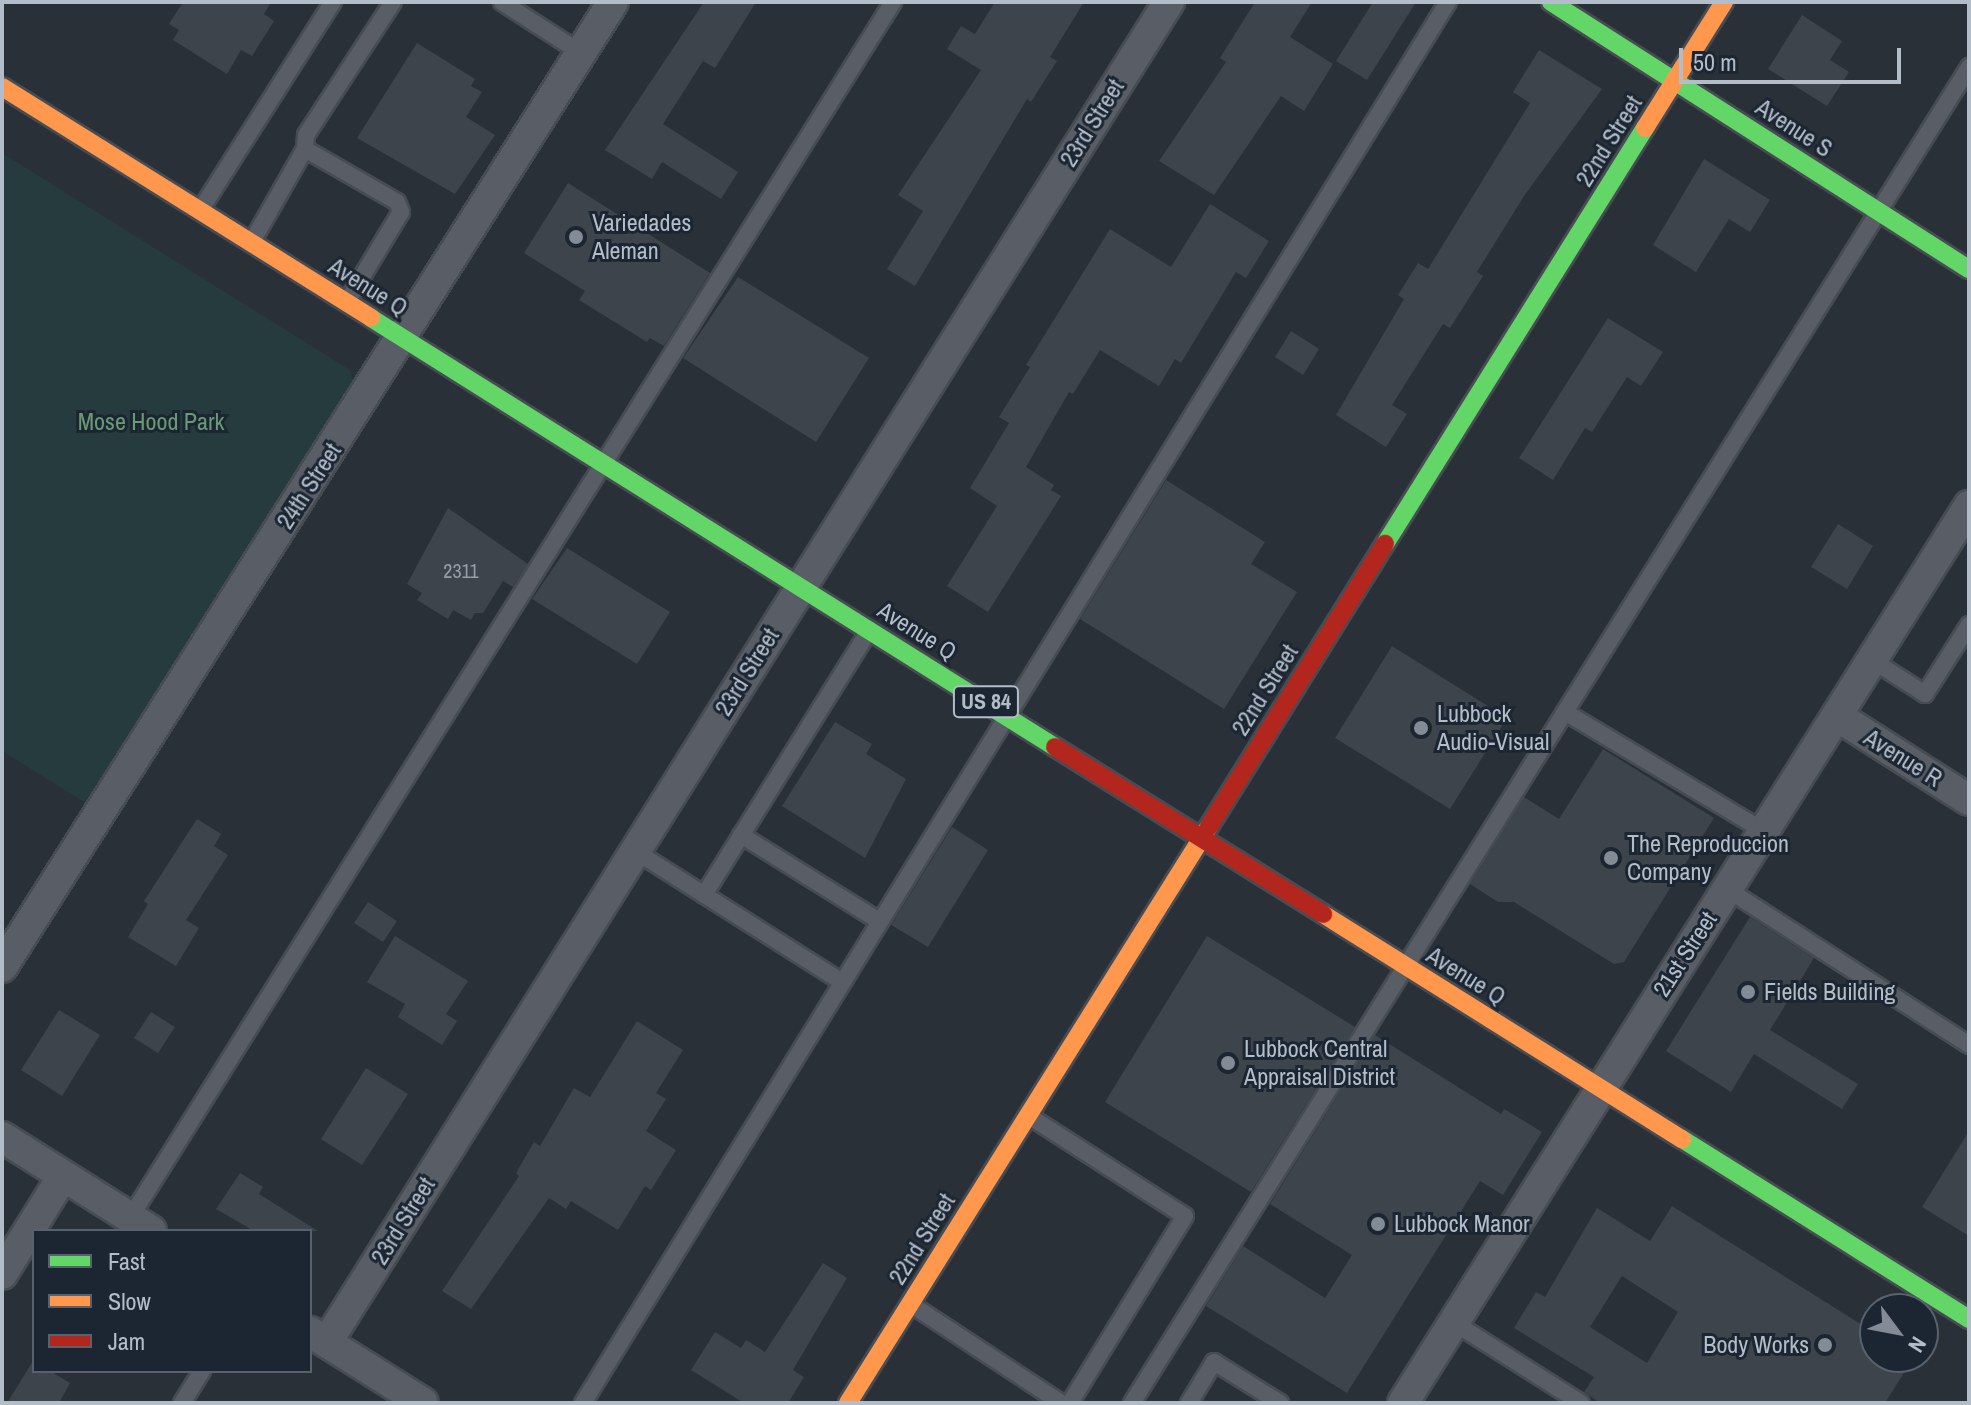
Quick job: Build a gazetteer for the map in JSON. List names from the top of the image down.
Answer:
{
  "streets": {
    "main road": [
      "Avenue S",
      "22nd Street",
      "Avenue Q",
      "US 84"
    ],
    "street": [
      "23rd Street",
      "24th Street",
      "Avenue R",
      "21st Street"
    ]
  },
  "crossings": [
    ["23rd Street", "Avenue Q"],
    ["Avenue S", "22nd Street"],
    ["22nd Street", "Avenue Q"],
    ["Avenue Q", "24th Street"],
    ["Avenue Q", "21st Street"],
    ["Avenue R", "21st Street"]
  ],
  "parks": ["Mose Hood Park"],
  "places": [
    "Variedades Aleman",
    "Lubbock Audio-Visual",
    "The Reproduccion Company",
    "Fields Building",
    "Lubbock Central Appraisal District",
    "Lubbock Manor",
    "Body Works"
  ],
  "house_numbers": ["2311"],
  "legend": ["Fast", "Slow", "Jam"],
  "scale_bar": "50 m",
  "north": "bottom right"
}
